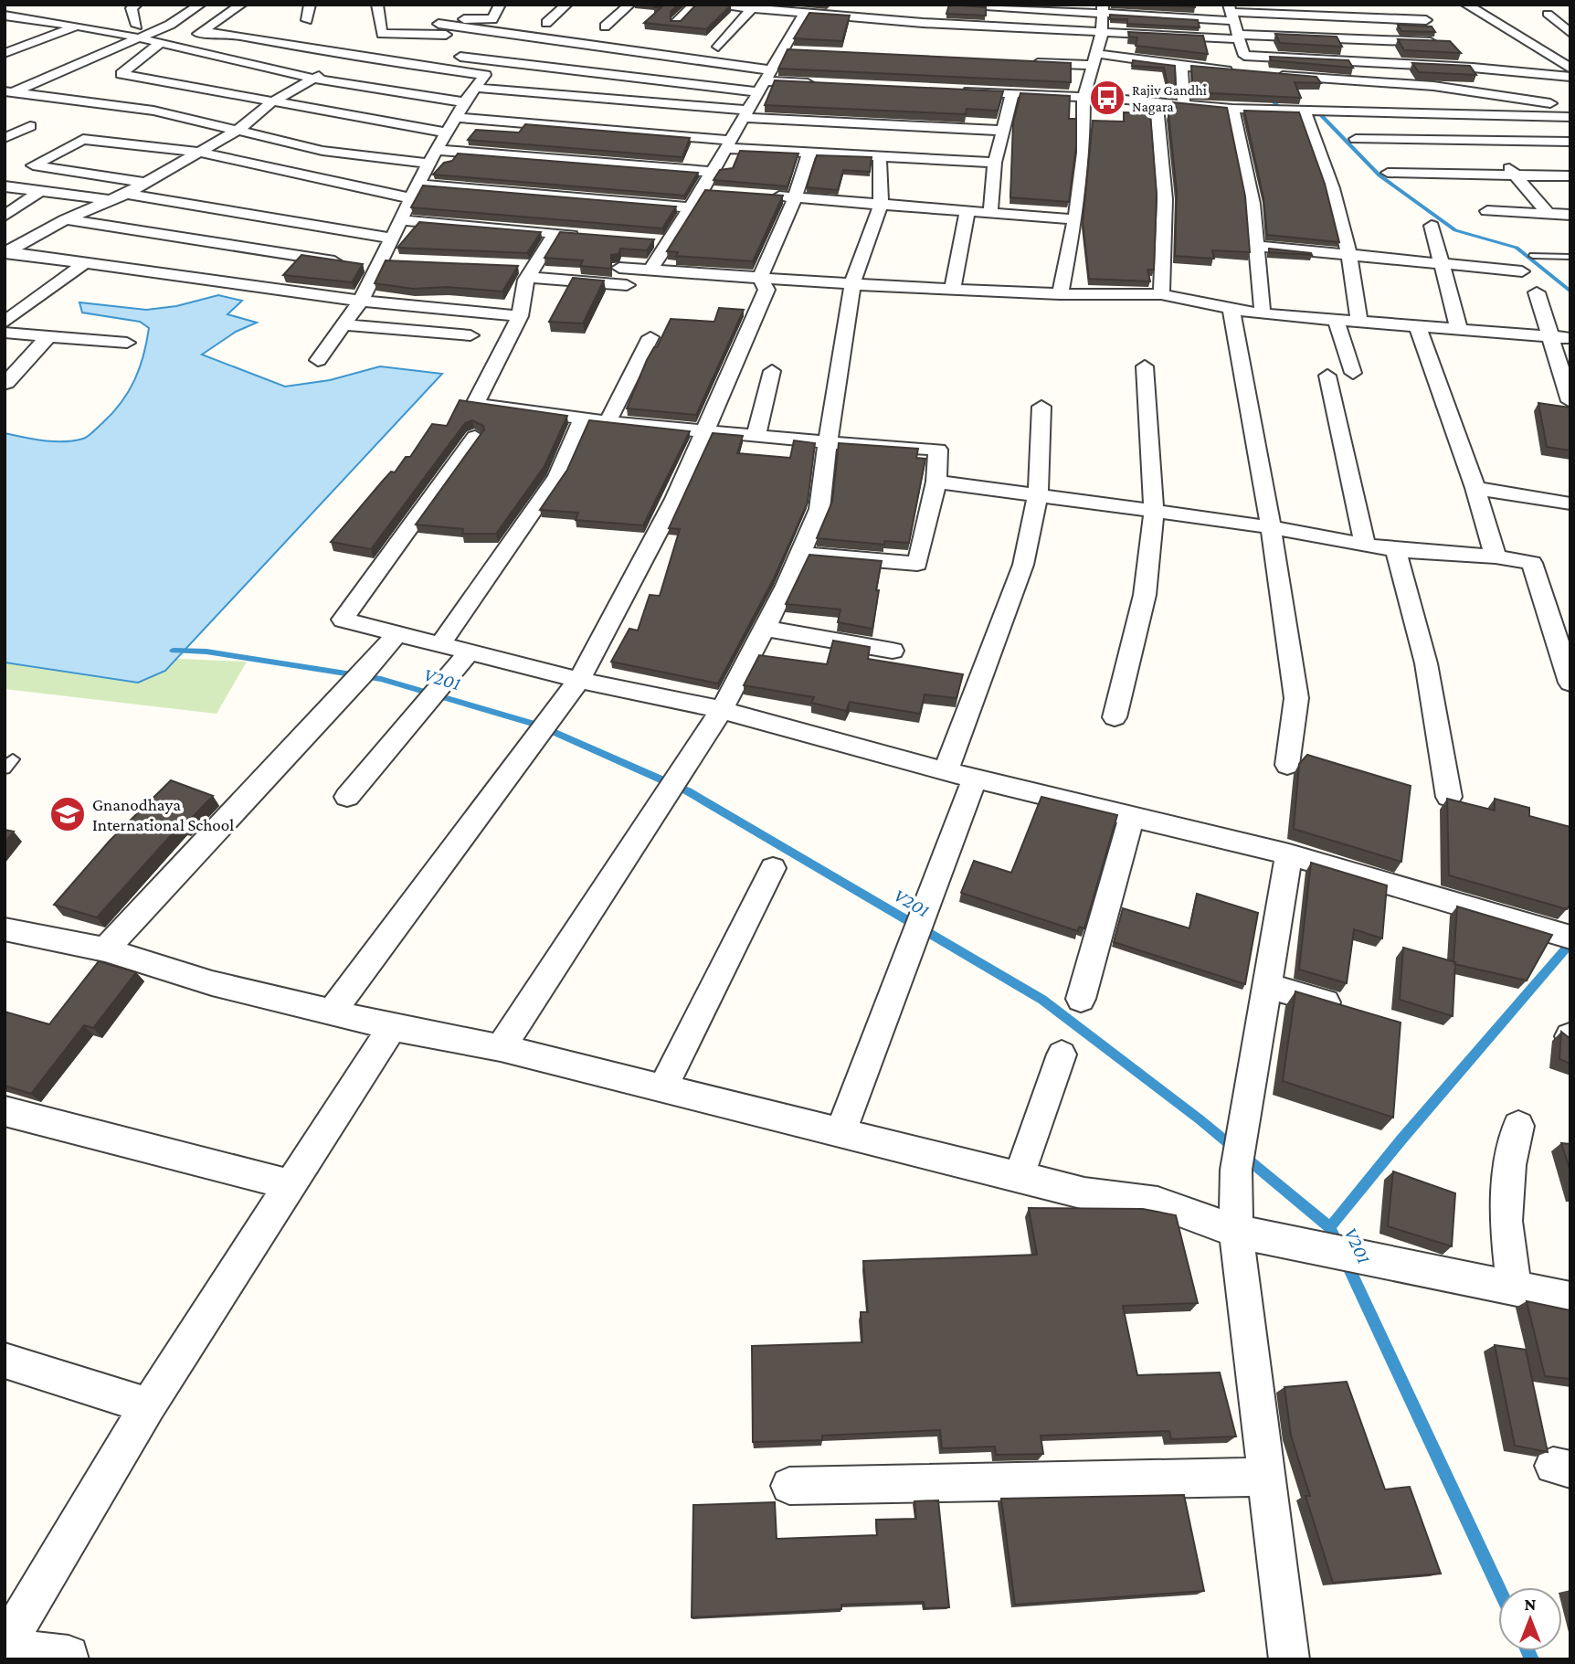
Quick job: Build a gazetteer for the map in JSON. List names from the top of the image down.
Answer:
{
  "water": ["V201"],
  "places": {
    "bus stop": ["Rajiv Gandhi Nagara"],
    "school or university": ["Gnanodhaya International School"]
  },
  "north": "top"
}
